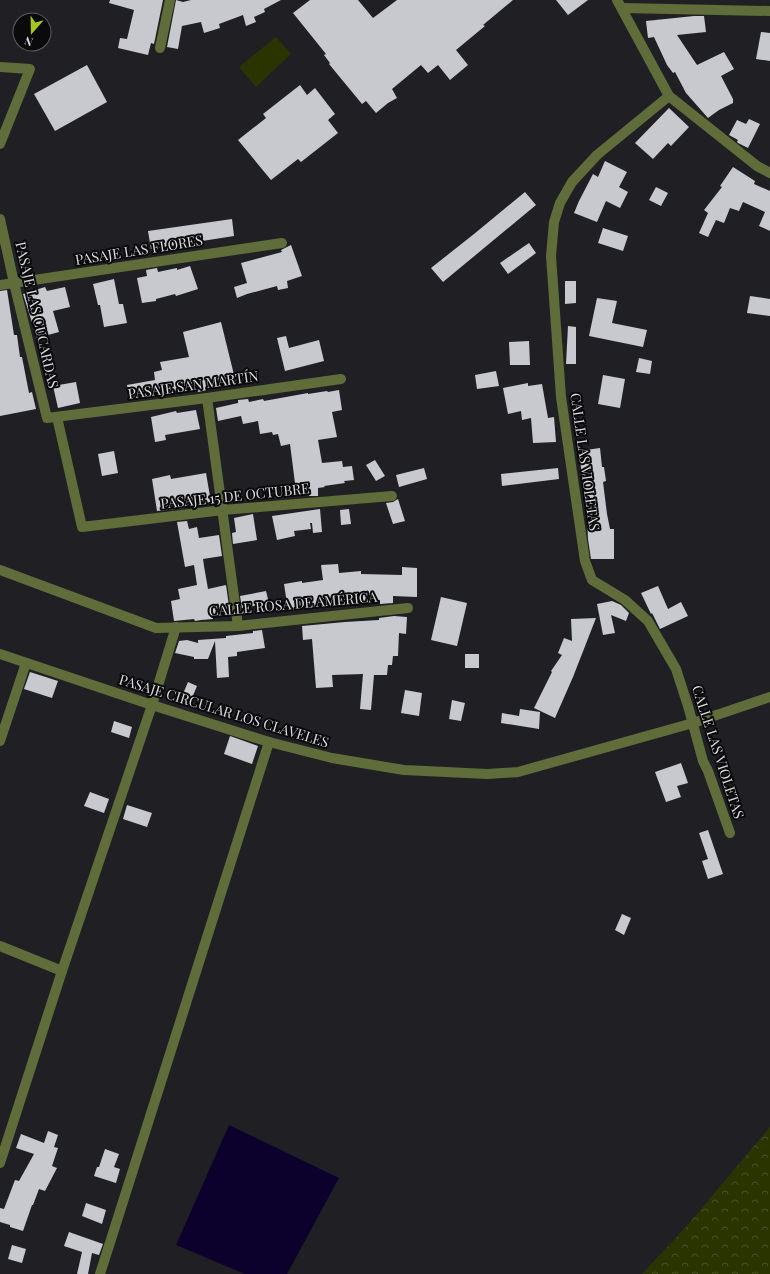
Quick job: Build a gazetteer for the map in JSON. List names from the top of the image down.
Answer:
{
  "streets": {
    "street": [
      "PASAJE LAS FLORES",
      "PASAJE LAS CUCARDAS",
      "PASAJE SAN MARTÍN",
      "CALLE LAS VIOLETAS",
      "PASAJE 15 DE OCTUBRE",
      "CALLE ROSA DE AMÉRICA",
      "PASAJE CIRCULAR LOS CLAVELES"
    ]
  },
  "crossings": [
    ["PASAJE LAS FLORES", "PASAJE LAS CUCARDAS"],
    ["PASAJE LAS CUCARDAS", "PASAJE SAN MARTÍN"],
    ["PASAJE LAS CUCARDAS", "PASAJE 15 DE OCTUBRE"],
    ["CALLE LAS VIOLETAS", "PASAJE CIRCULAR LOS CLAVELES"]
  ],
  "north": "bottom"
}
